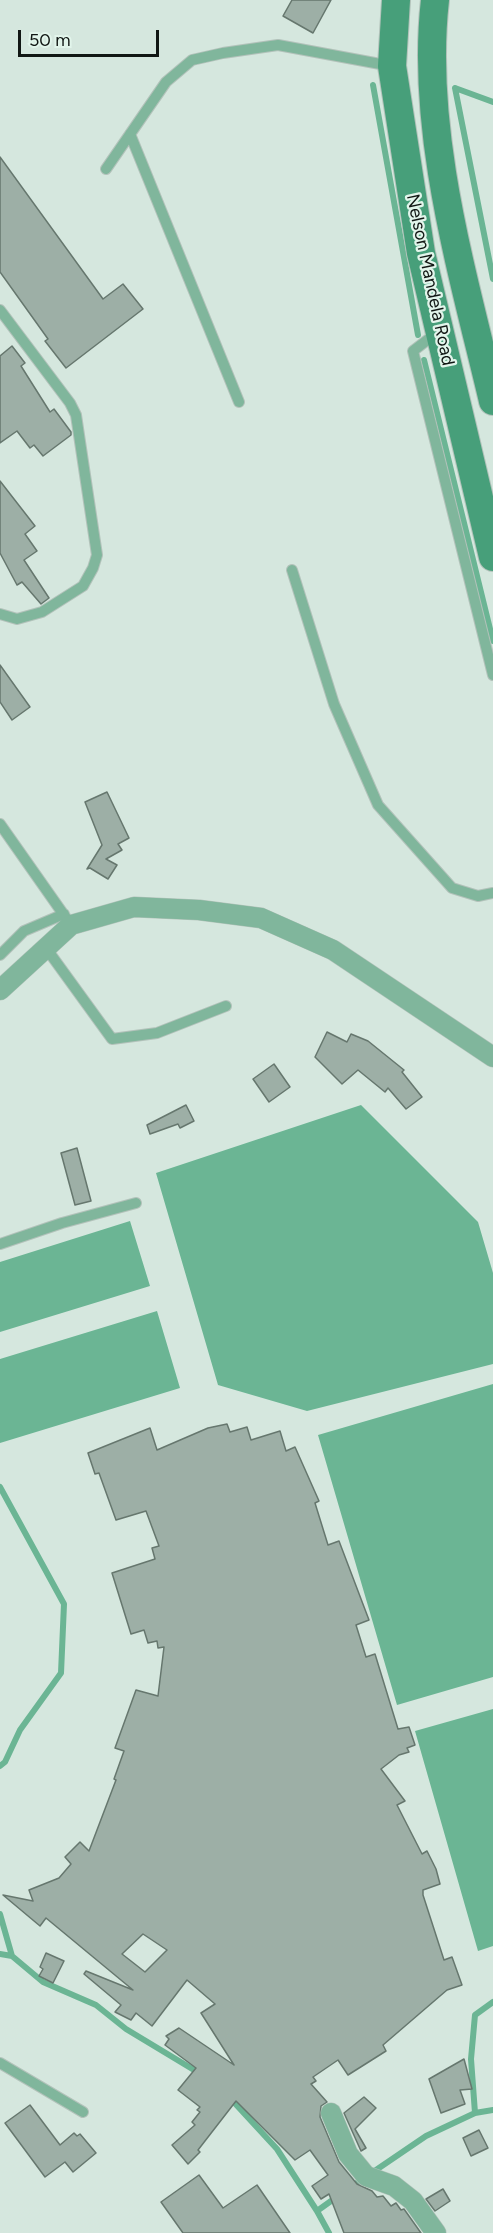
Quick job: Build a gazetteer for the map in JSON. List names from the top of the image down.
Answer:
{
  "streets": {
    "main road": ["Nelson Mandela Road"]
  },
  "scale_bar": "50 m"
}
